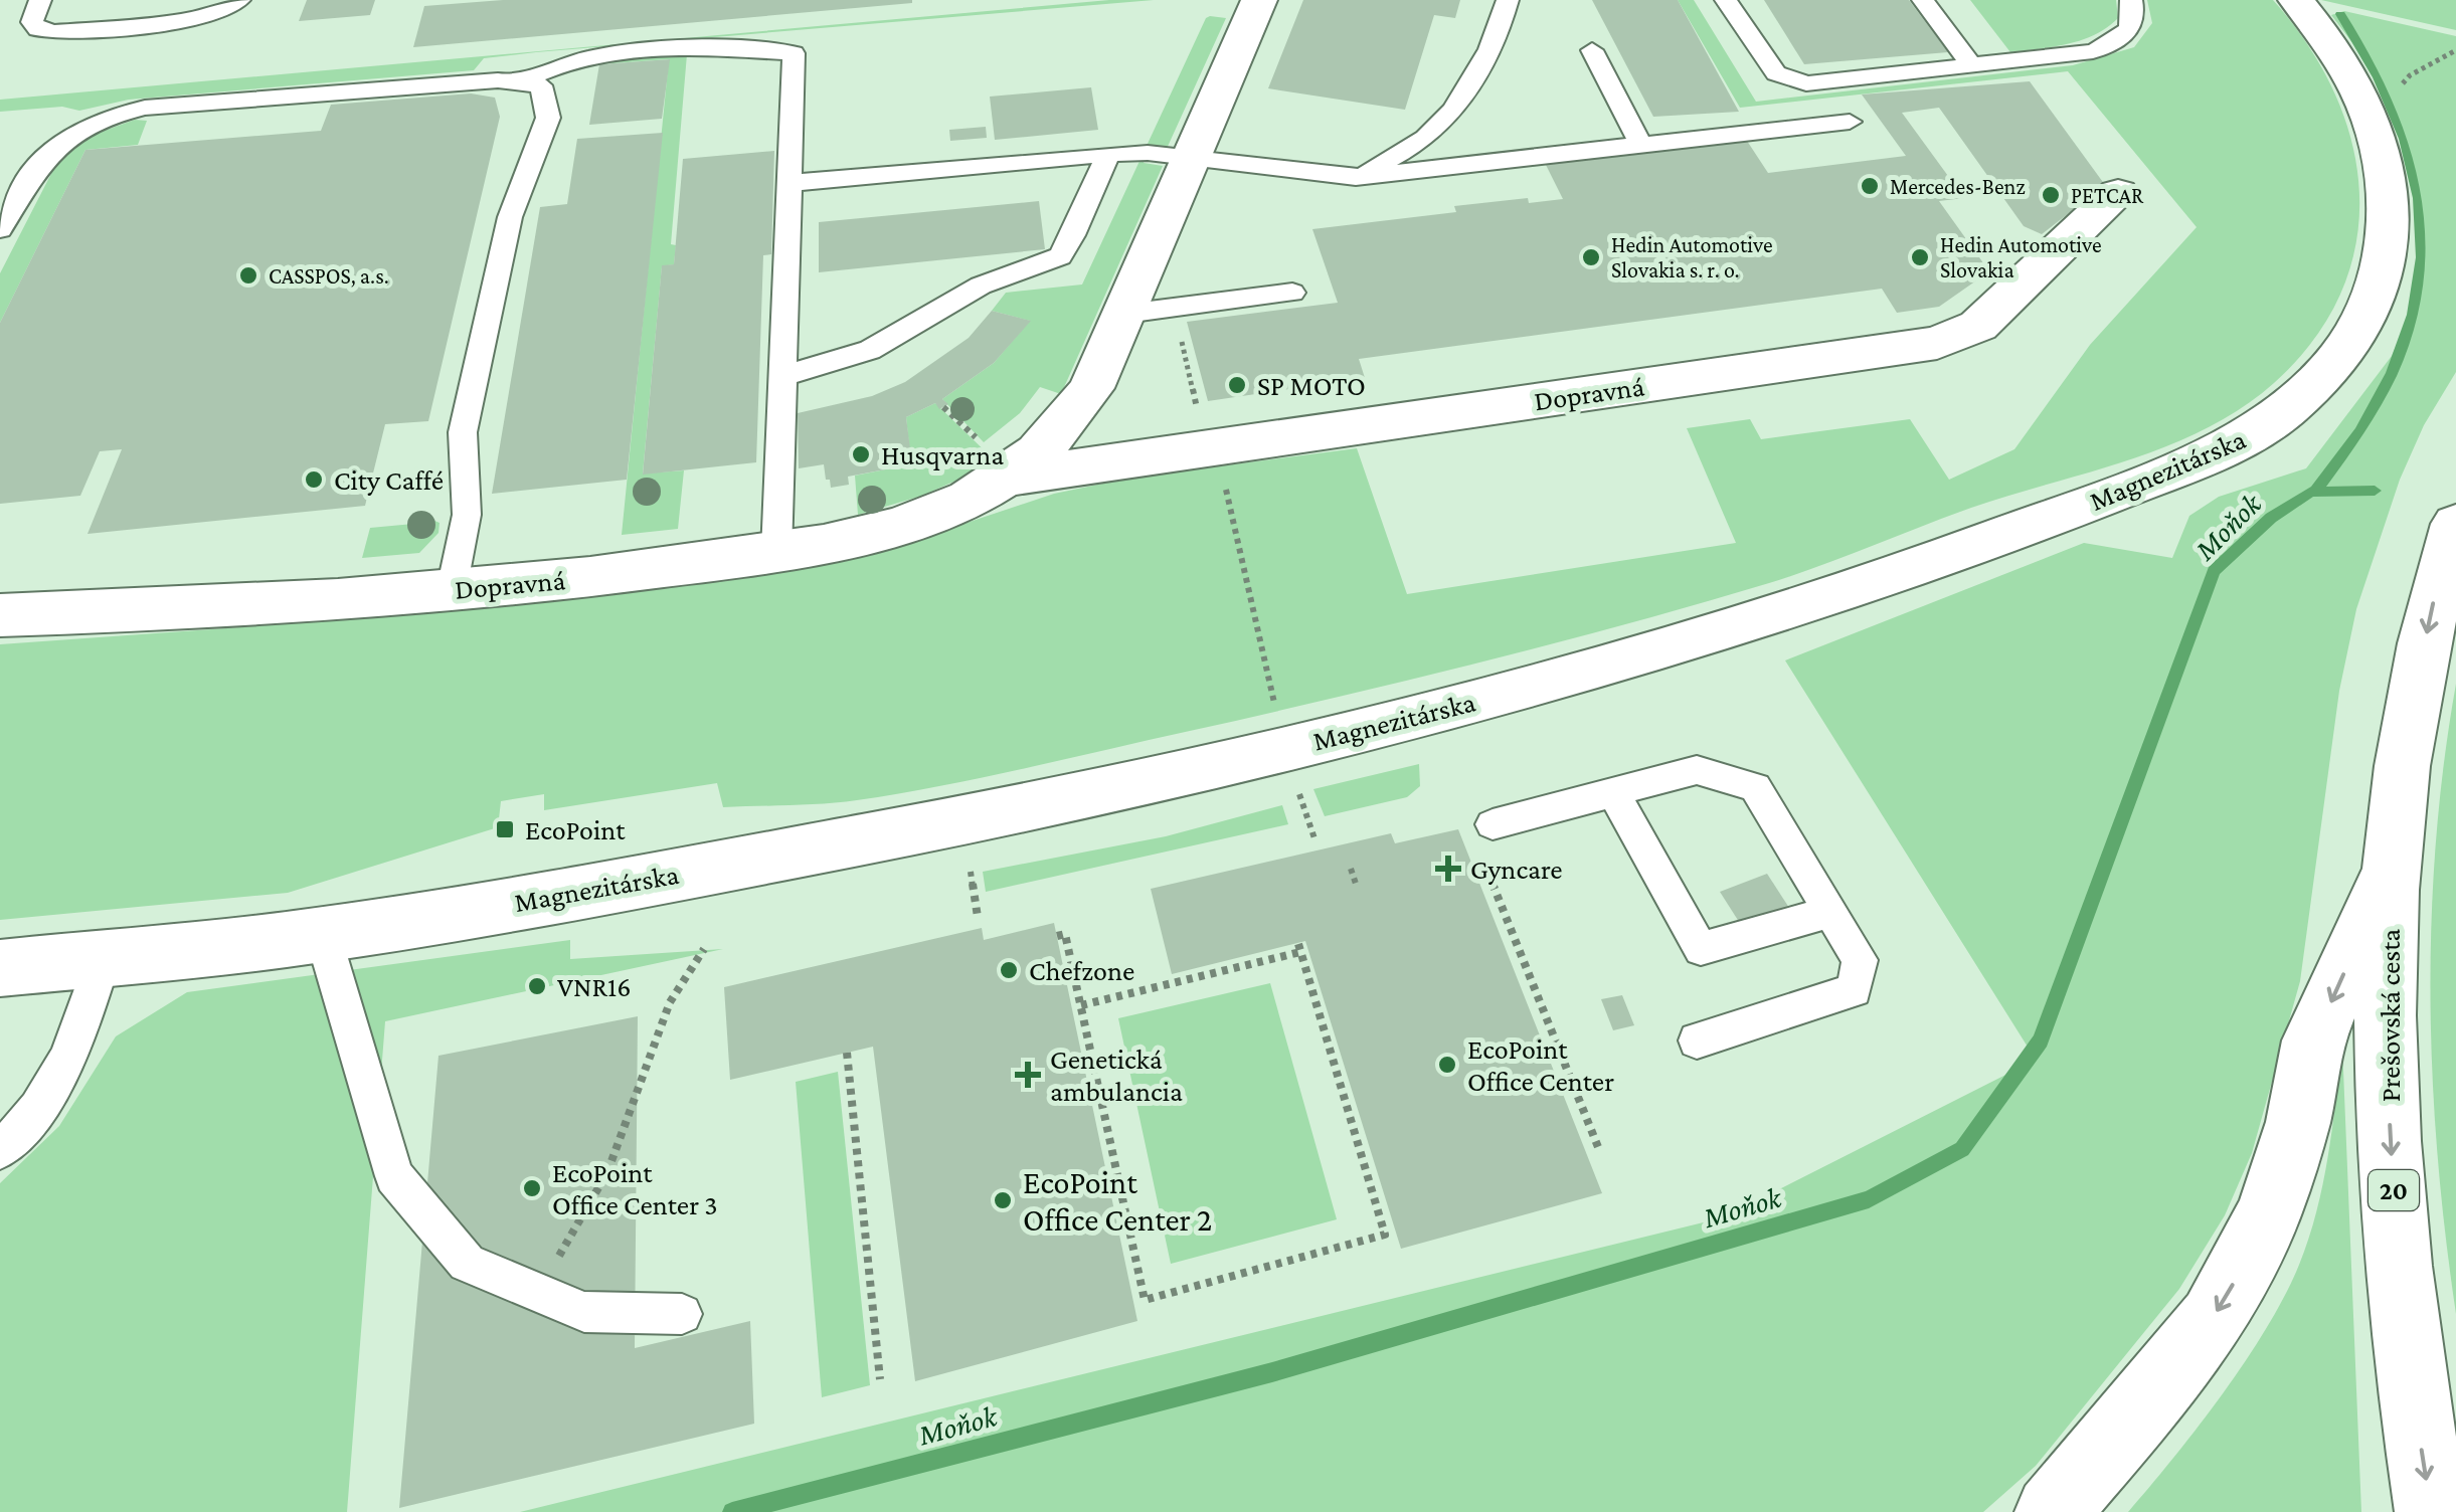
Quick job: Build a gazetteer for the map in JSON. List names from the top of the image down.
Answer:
{
  "streets": {
    "main road": [
      "Dopravná",
      "Magnezitárska",
      "Prešovská cesta",
      "20"
    ]
  },
  "one_way": ["Prešovská cesta"],
  "water": ["Moňok"],
  "places": {
    "other": [
      "Mercedes-Benz",
      "PETCAR",
      "Hedin Automotive Slovakia s. r. o.",
      "Hedin Automotive Slovakia",
      "CASSPOS, a.s.",
      "SP MOTO",
      "Husqvarna",
      "City Caffé",
      "Chefzone",
      "VNR16",
      "EcoPoint Office Center",
      "EcoPoint Office Center 3",
      "EcoPoint Office Center 2"
    ],
    "transit": ["EcoPoint"],
    "health": ["Gyncare", "Genetická ambulancia"]
  }
}
